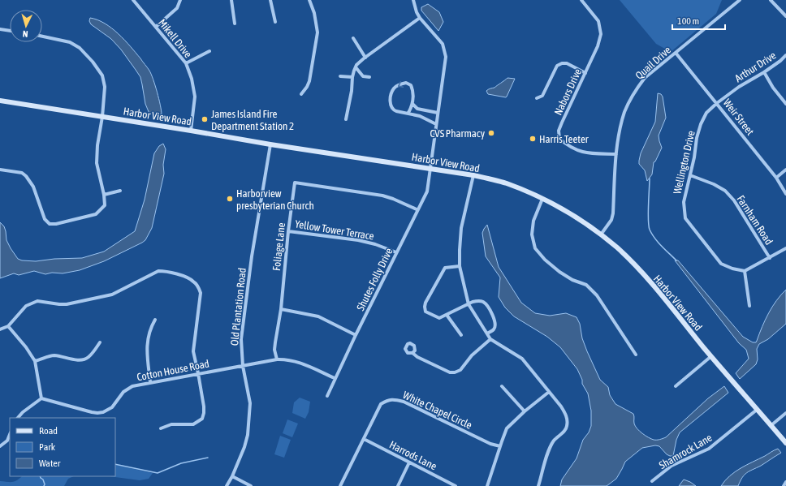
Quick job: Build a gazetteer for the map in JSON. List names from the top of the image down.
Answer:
{
  "streets": {
    "main road": ["Harbor View Road"],
    "street": [
      "Mikell Drive",
      "Quail Drive",
      "Arthur Drive",
      "Nabors Drive",
      "Weir Street",
      "Wellington Drive",
      "Farnham Road",
      "Yellow Tower Terrace",
      "Foliage Lane",
      "Shutes Folly Drive",
      "Old Plantation Road",
      "Cotton House Road",
      "White Chapel Circle",
      "Shamrock Lane",
      "Harrods Lane"
    ]
  },
  "crossings": [
    ["Mikell Drive", "Harbor View Road"],
    ["Quail Drive", "Nabors Drive"],
    ["Quail Drive", "Harbor View Road"],
    ["Quail Drive", "Weir Street"],
    ["Arthur Drive", "Weir Street"],
    ["Arthur Drive", "Wellington Drive"],
    ["Harbor View Road", "Shutes Folly Drive"],
    ["Harbor View Road", "Old Plantation Road"],
    ["Harbor View Road", "Shamrock Lane"],
    ["Weir Street", "Wellington Drive"],
    ["Wellington Drive", "Farnham Road"],
    ["Yellow Tower Terrace", "Foliage Lane"],
    ["Yellow Tower Terrace", "Shutes Folly Drive"],
    ["Foliage Lane", "Shutes Folly Drive"],
    ["Foliage Lane", "Cotton House Road"],
    ["Shutes Folly Drive", "Cotton House Road"],
    ["Old Plantation Road", "Cotton House Road"],
    ["White Chapel Circle", "Harrods Lane"]
  ],
  "places": [
    "James Island Fire Department Station 2",
    "CVS Pharmacy",
    "Harris Teeter",
    "Harborview presbyterian Church"
  ],
  "legend": ["Road", "Park", "Water"],
  "scale_bar": "100 m",
  "north": "bottom"
}
